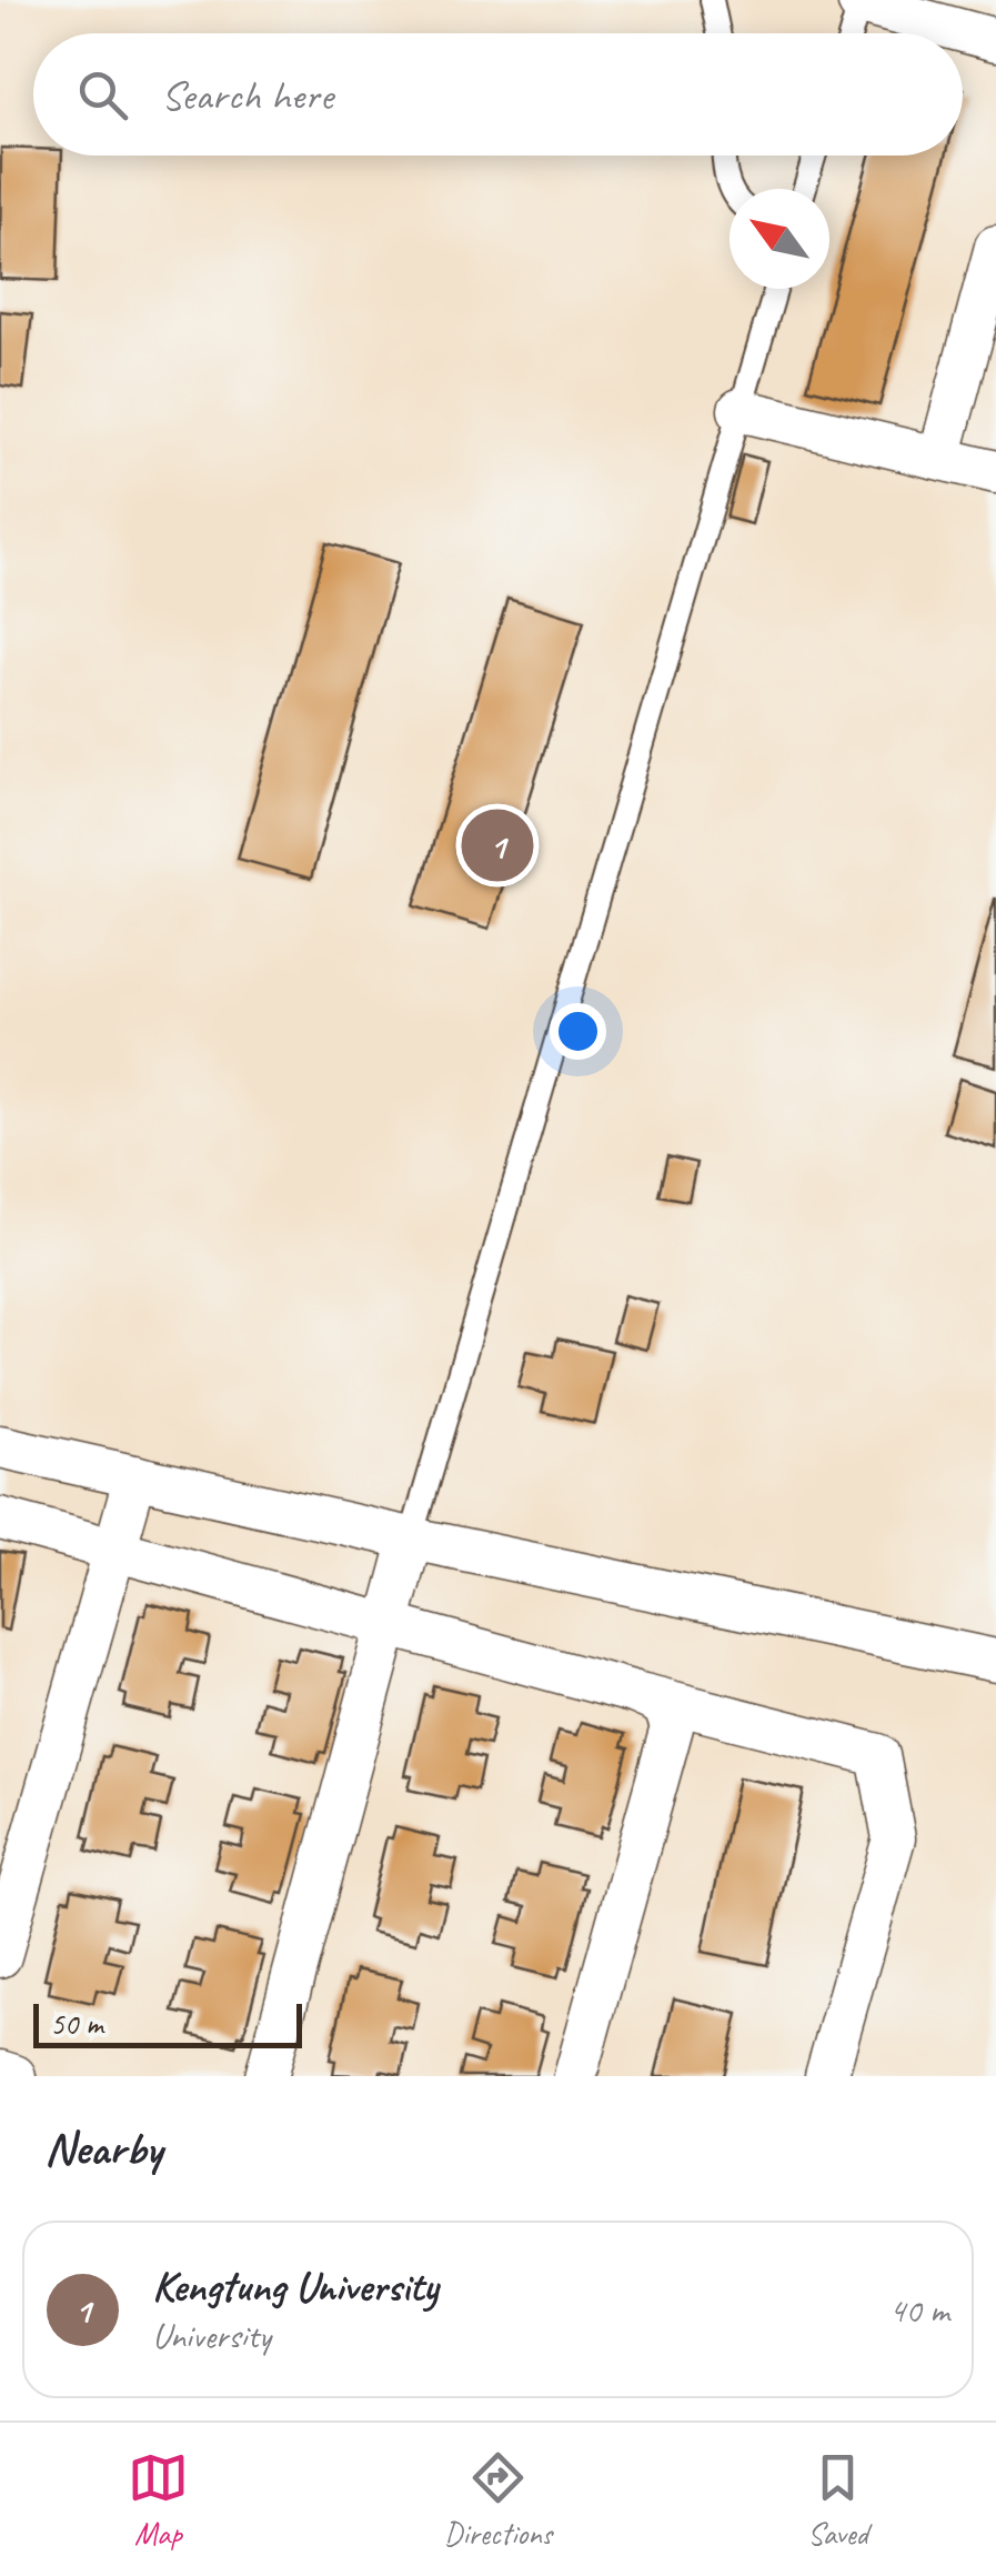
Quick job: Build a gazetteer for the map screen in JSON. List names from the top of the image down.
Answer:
{
  "scale_bar": "50 m",
  "north": "top left",
  "page": {
    "search": "Search here",
    "pins": "1",
    "scale": "50 m",
    "heading": "Nearby",
    "list": [
      {
        "mark": "1",
        "name": "Kengtung University",
        "note": "University",
        "value": "40 m"
      }
    ],
    "nav": ["Map", "Directions", "Saved"]
  }
}
